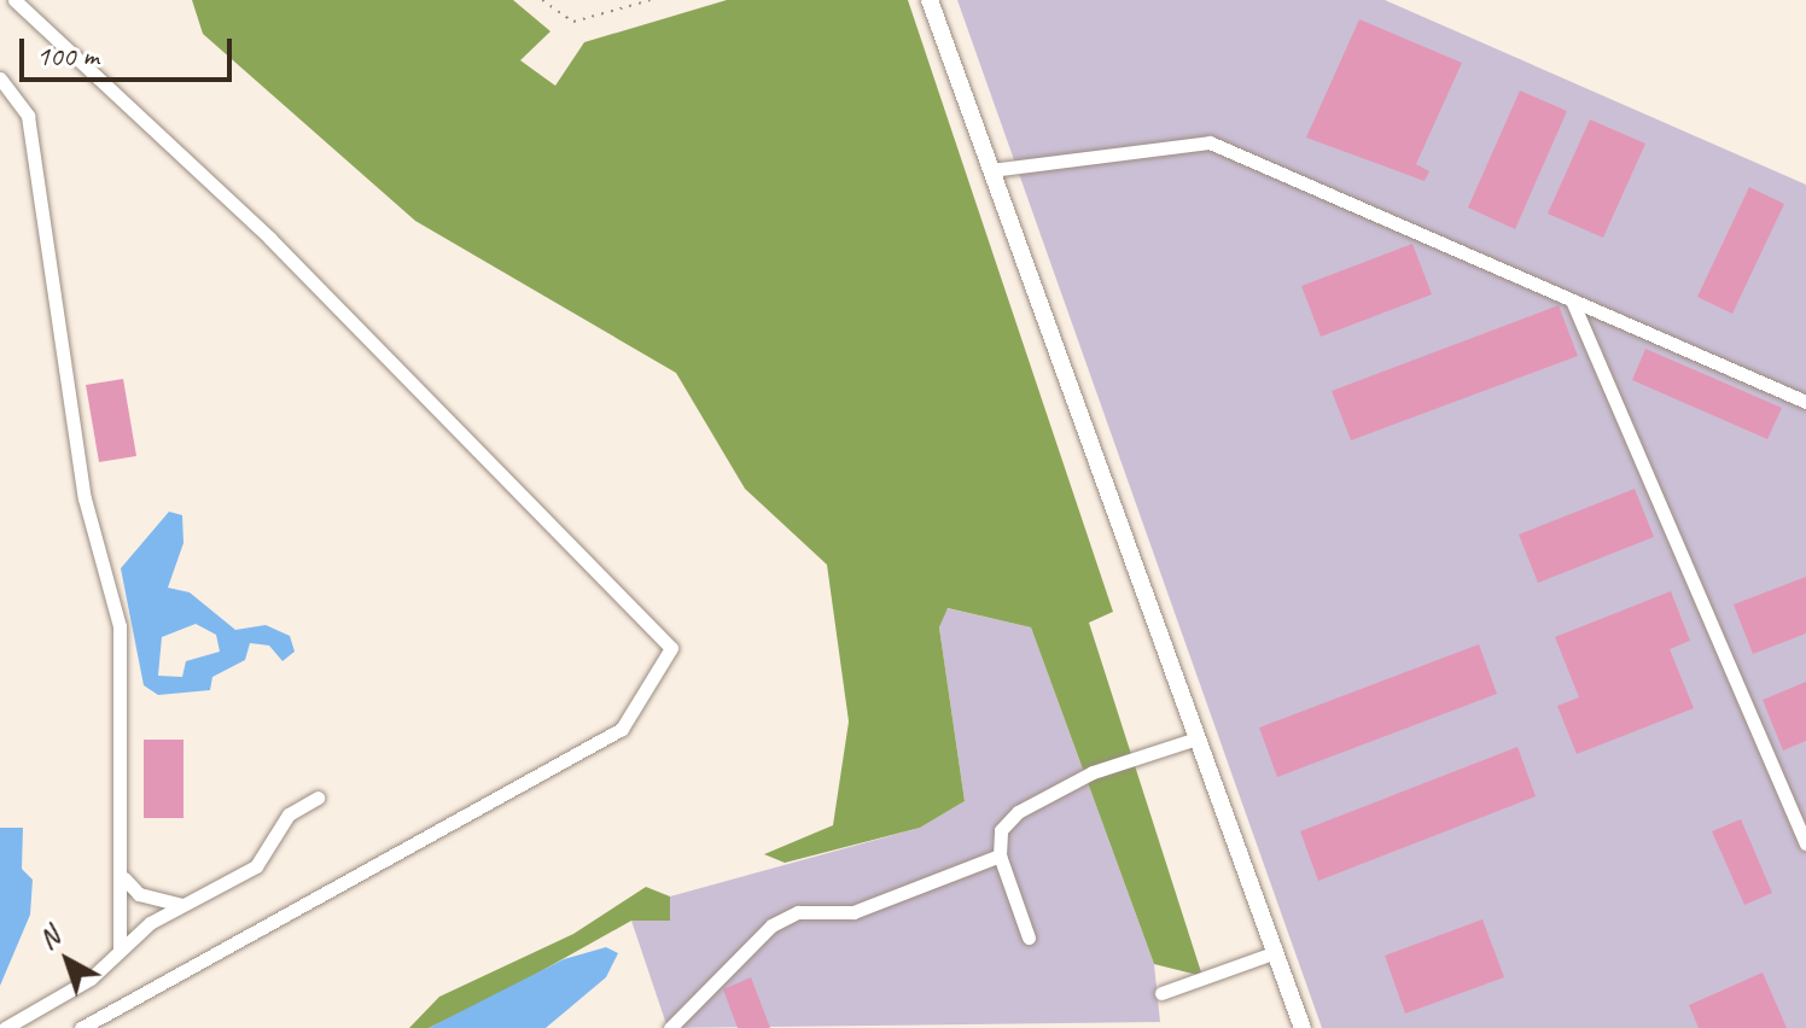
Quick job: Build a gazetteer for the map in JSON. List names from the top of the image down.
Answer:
{
  "scale_bar": "100 m",
  "north": "top left"
}
